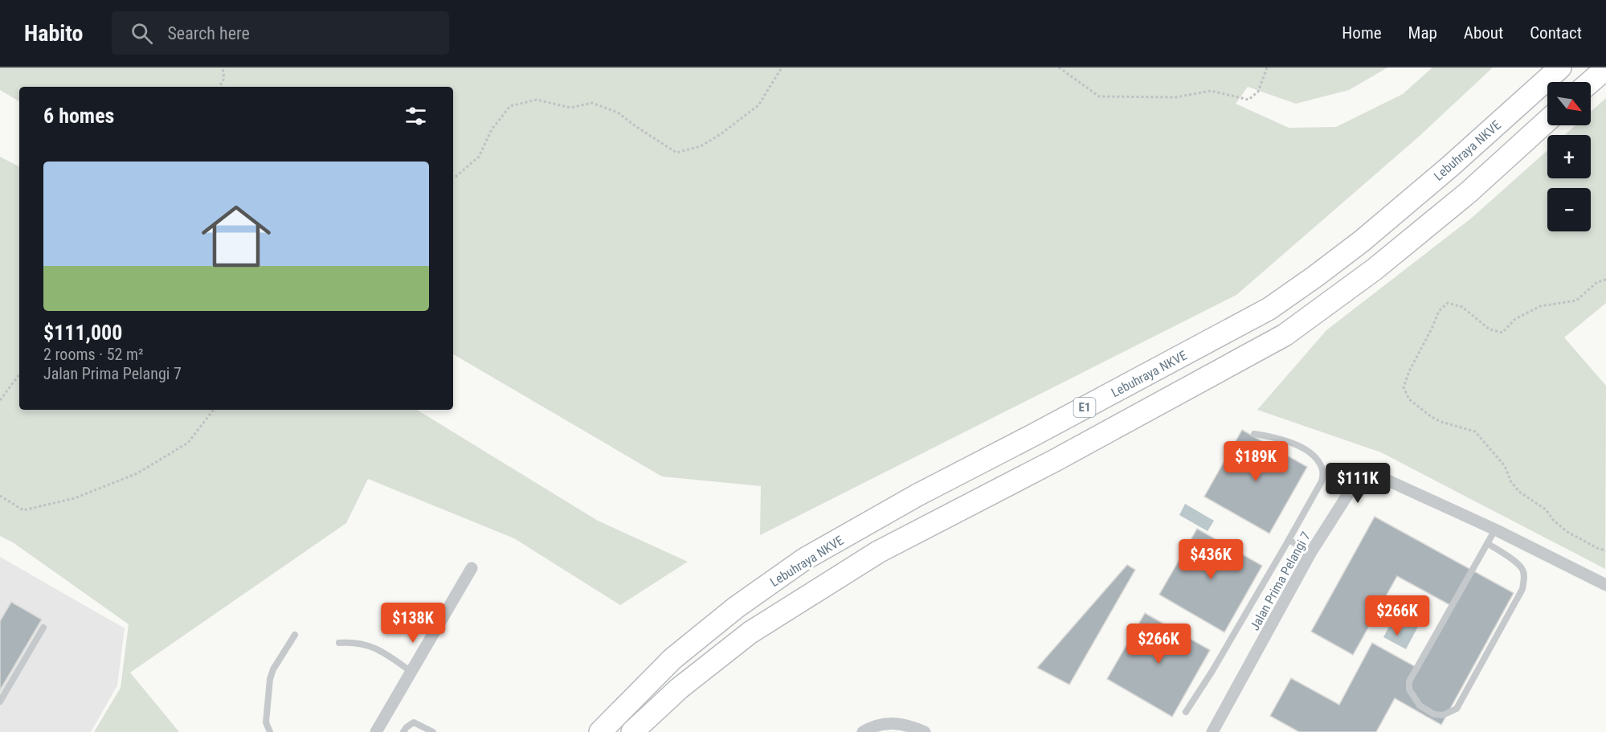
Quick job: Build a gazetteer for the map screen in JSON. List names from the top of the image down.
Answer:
{
  "streets": {
    "highway": ["Lebuhraya NKVE", "E1"],
    "street": ["Jalan Prima Pelangi 7"]
  },
  "north": "bottom right",
  "page": {
    "header": "Habito",
    "search": "Search here",
    "nav": [
      "Home",
      "Map",
      "About",
      "Contact"
    ],
    "map_buttons": ["+", "−"],
    "heading": "6 homes",
    "list": [
      {
        "name": "$111,000",
        "note": "2 rooms · 52 m² · Jalan Prima Pelangi 7"
      }
    ],
    "price": [
      "$189K",
      "$111K",
      "$436K",
      "$266K",
      "$138K",
      "$266K"
    ]
  }
}
